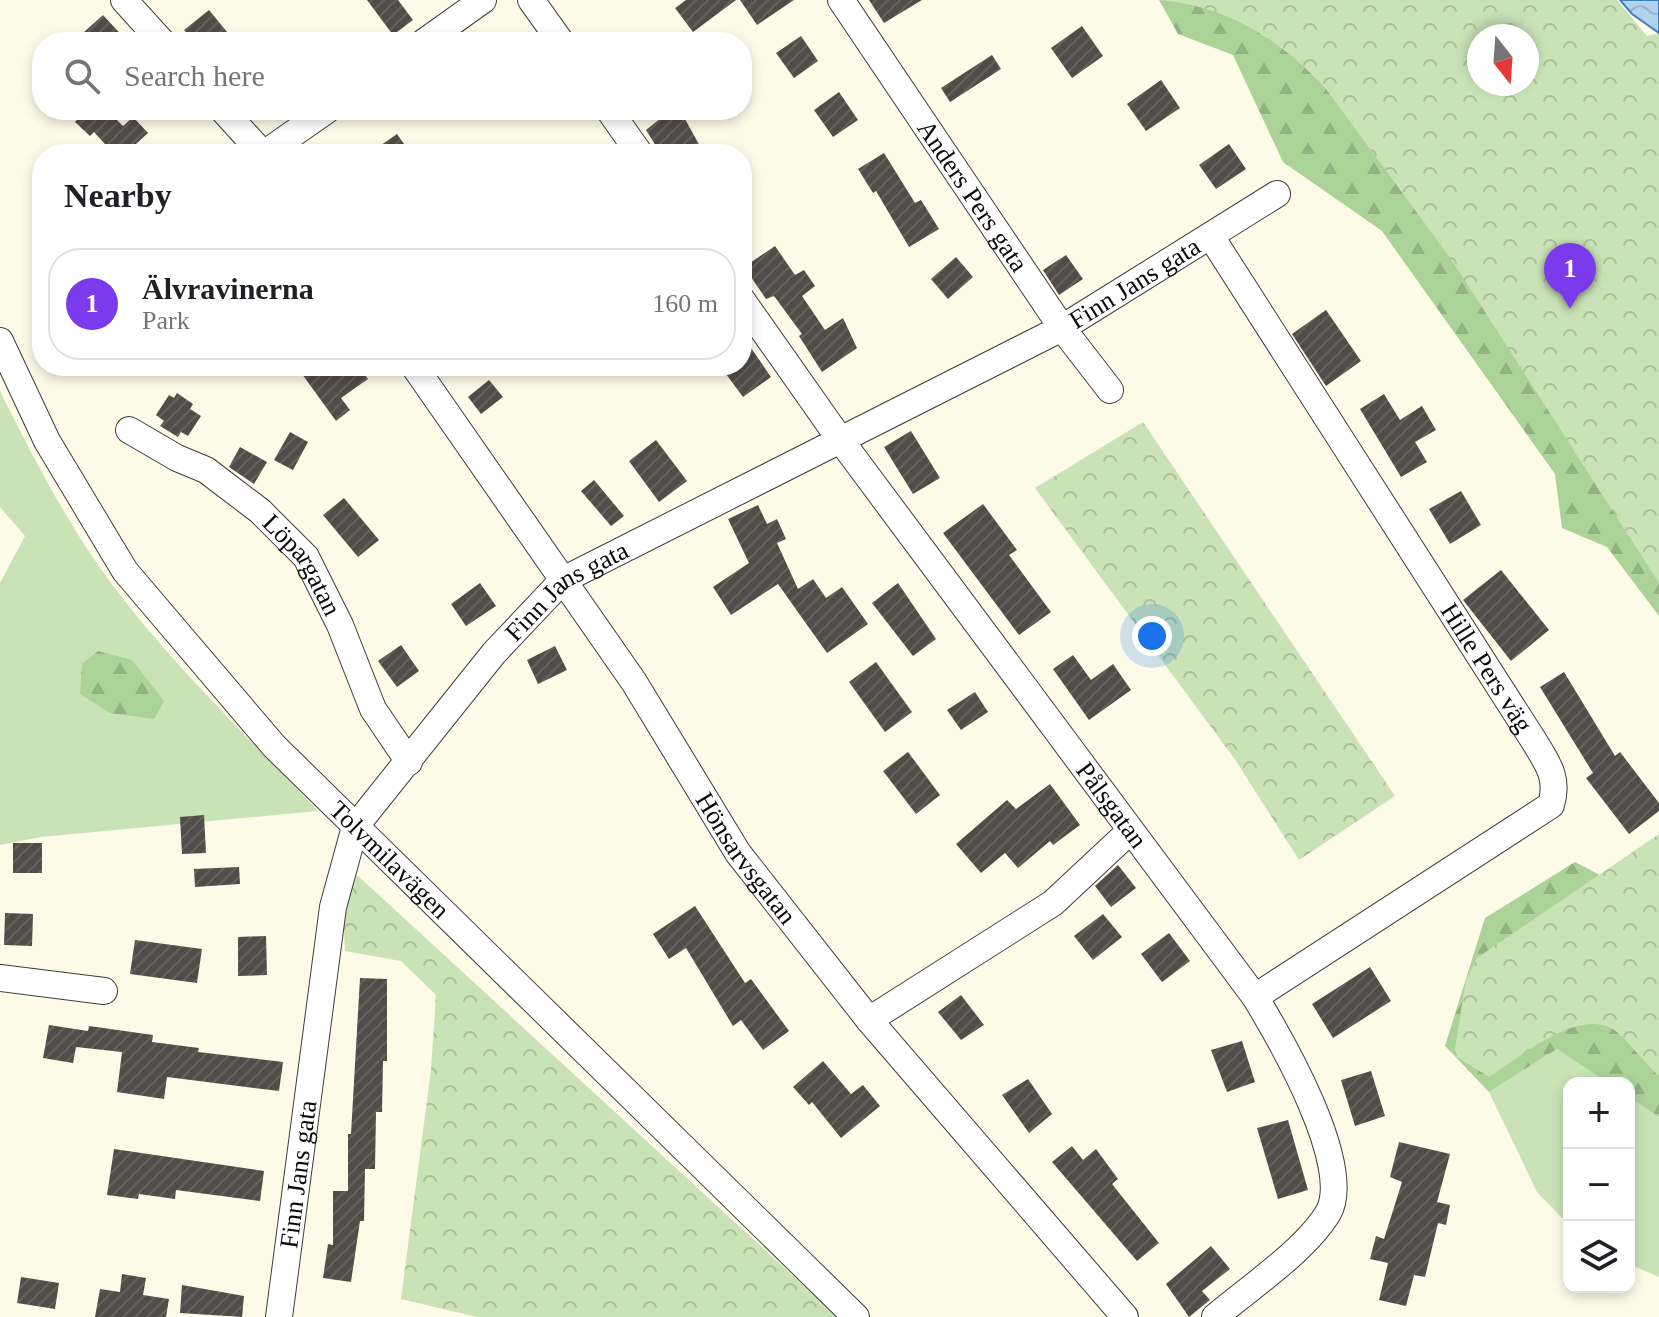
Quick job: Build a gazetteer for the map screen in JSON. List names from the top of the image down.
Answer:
{
  "streets": {
    "street": [
      "Anders Pers gata",
      "Finn Jans gata",
      "Löpargatan",
      "Hille Pers väg",
      "Pålsgatan",
      "Hönsarvsgatan",
      "Tolvmilavägen"
    ]
  },
  "crossings": [
    ["Anders Pers gata", "Finn Jans gata"],
    ["Finn Jans gata", "Löpargatan"],
    ["Finn Jans gata", "Hille Pers väg"],
    ["Finn Jans gata", "Pålsgatan"],
    ["Finn Jans gata", "Hönsarvsgatan"],
    ["Finn Jans gata", "Tolvmilavägen"],
    ["Hille Pers väg", "Pålsgatan"]
  ],
  "north": "bottom",
  "page": {
    "search": "Search here",
    "heading": "Nearby",
    "pins": "1",
    "list": [
      {
        "mark": "1",
        "name": "Älvravinerna",
        "note": "Park",
        "value": "160 m"
      }
    ],
    "map_buttons": ["+", "−"]
  }
}
